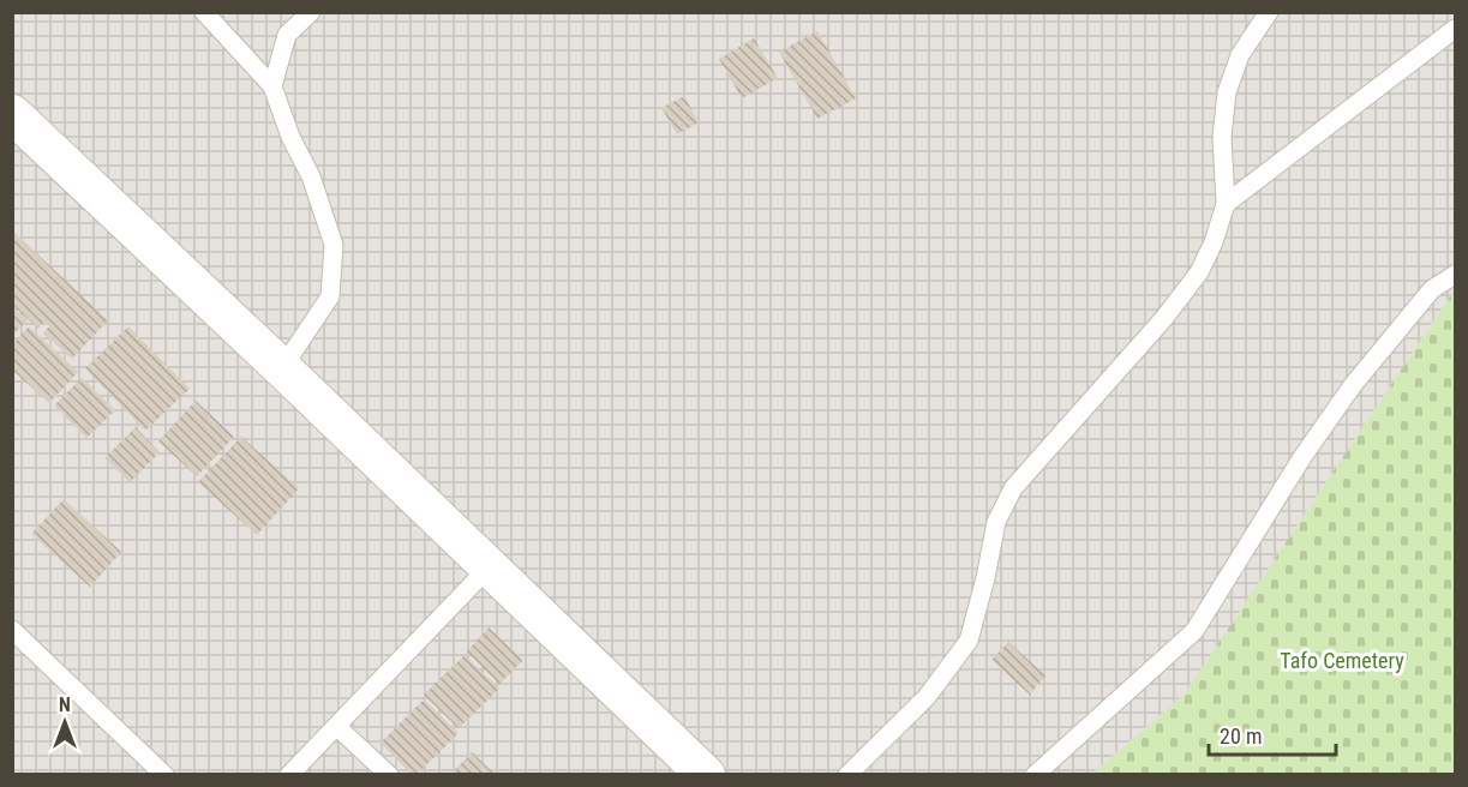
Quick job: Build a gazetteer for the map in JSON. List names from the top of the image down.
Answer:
{
  "parks": ["Tafo Cemetery"],
  "scale_bar": "20 m",
  "north": "top"
}
